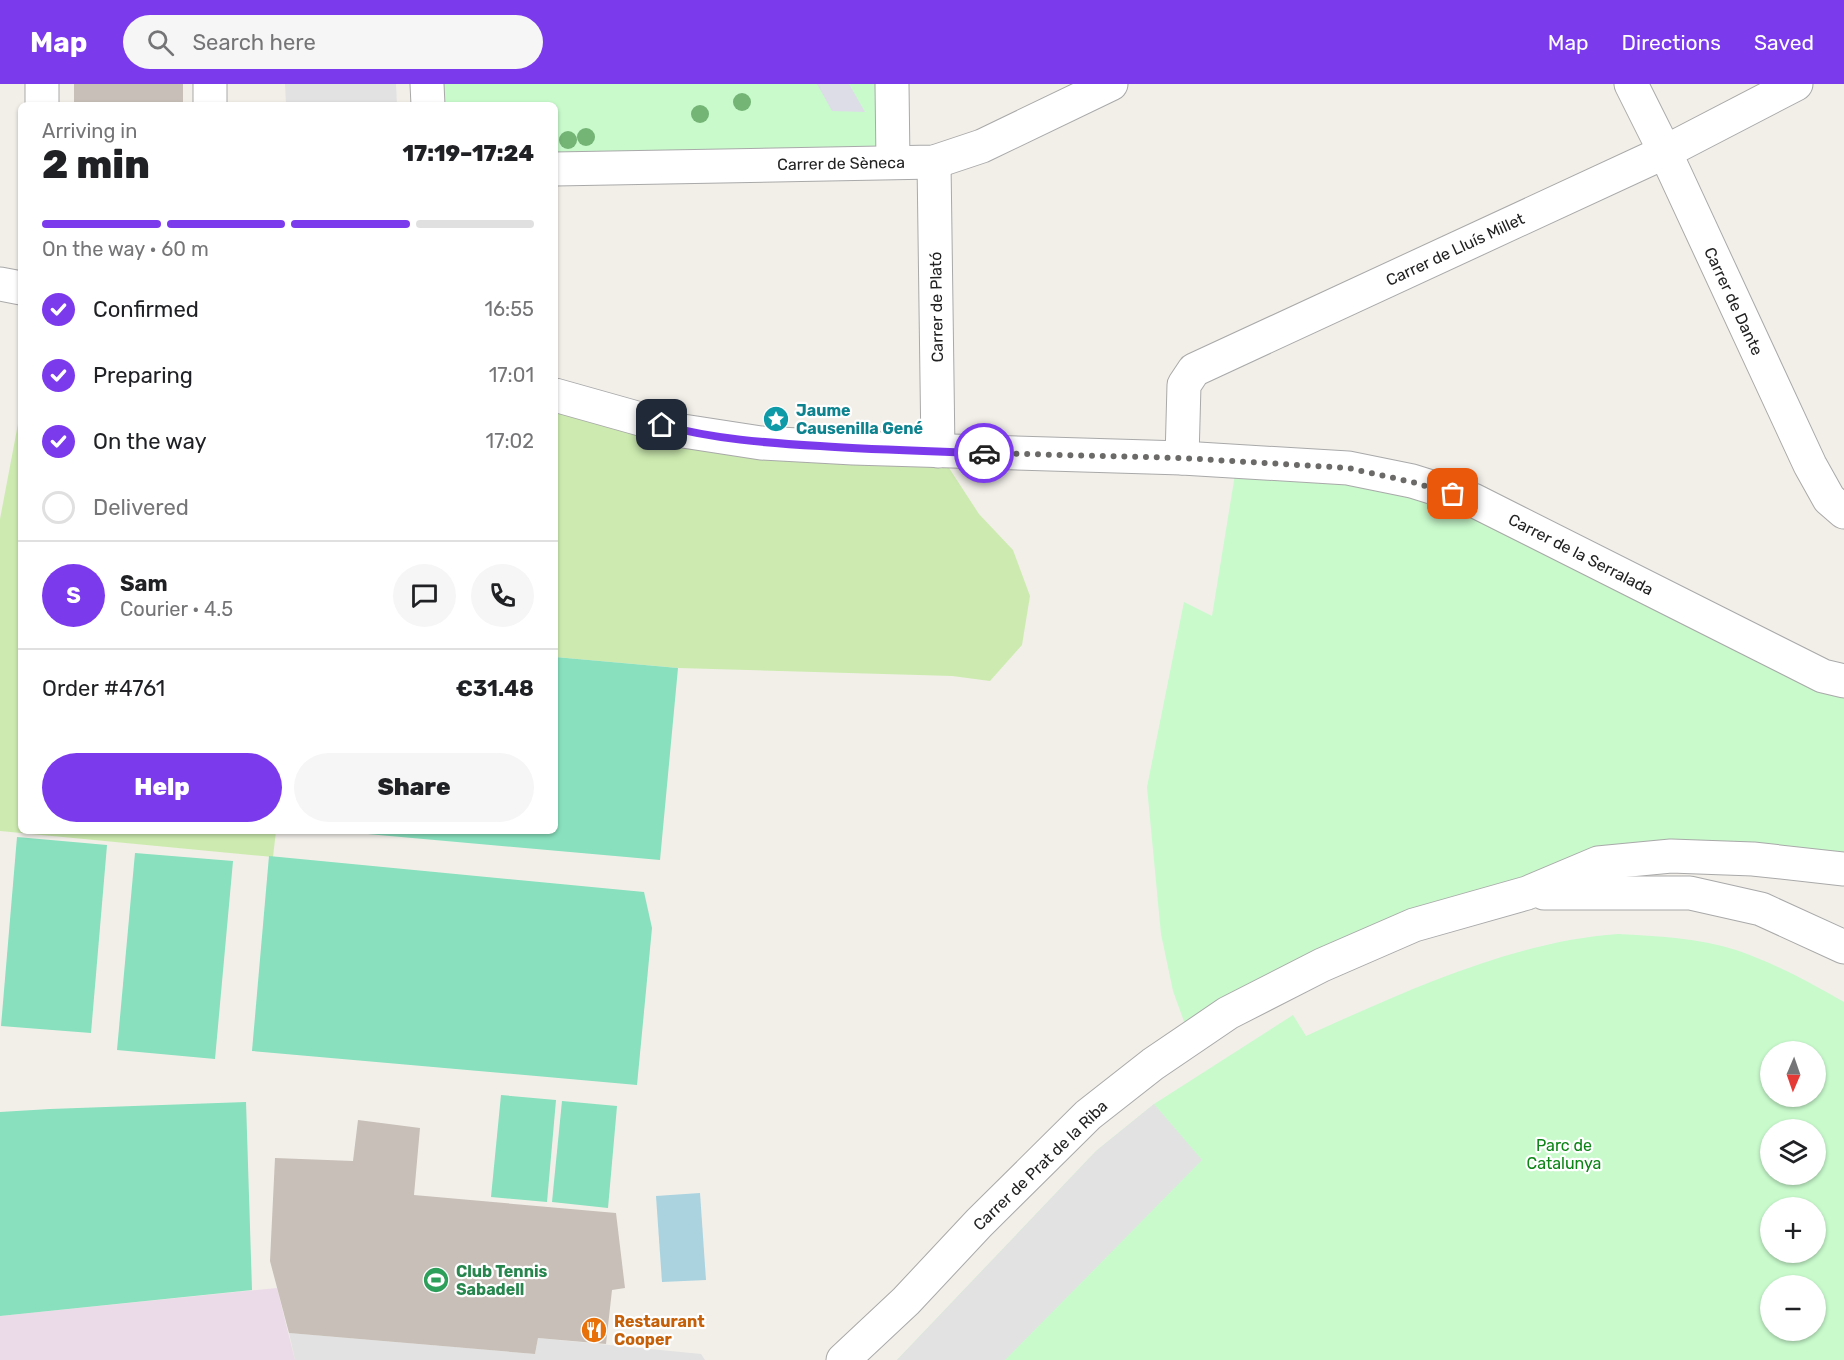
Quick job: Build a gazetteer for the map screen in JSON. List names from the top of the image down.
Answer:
{
  "streets": {
    "street": [
      "Carrer de Sèneca",
      "Carrer de Lluís Millet",
      "Carrer de Dante",
      "Carrer de Plató",
      "Carrer de la Serralada",
      "Carrer de Prat de la Riba"
    ]
  },
  "crossings": [
    ["Carrer de Sèneca", "Carrer de Plató"],
    ["Carrer de Lluís Millet", "Carrer de Dante"],
    ["Carrer de Lluís Millet", "Carrer de la Serralada"],
    ["Carrer de Plató", "Carrer de la Serralada"]
  ],
  "parks": ["Parc de Catalunya"],
  "places": {
    "place": ["Jaume Causenilla Gené"],
    "sports": ["Club Tennis Sabadell"],
    "restaurant": ["Restaurant Cooper"]
  },
  "north": "bottom",
  "page": {
    "header": "Map",
    "search": "Search here",
    "nav": ["Map", "Directions", "Saved"],
    "heading": ["2 min", "Arriving in", "17:19–17:24"],
    "panel": [
      "Sam",
      "Courier · 4.5",
      "Order #4761",
      "€31.48"
    ],
    "bar": "On the way · 60 m",
    "list": [
      ["Confirmed", "16:55"],
      ["Preparing", "17:01"],
      ["On the way", "17:02"],
      "Delivered"
    ],
    "round": "S",
    "buttons": ["Help", "Share"],
    "map_buttons": ["+", "−"]
  }
}
